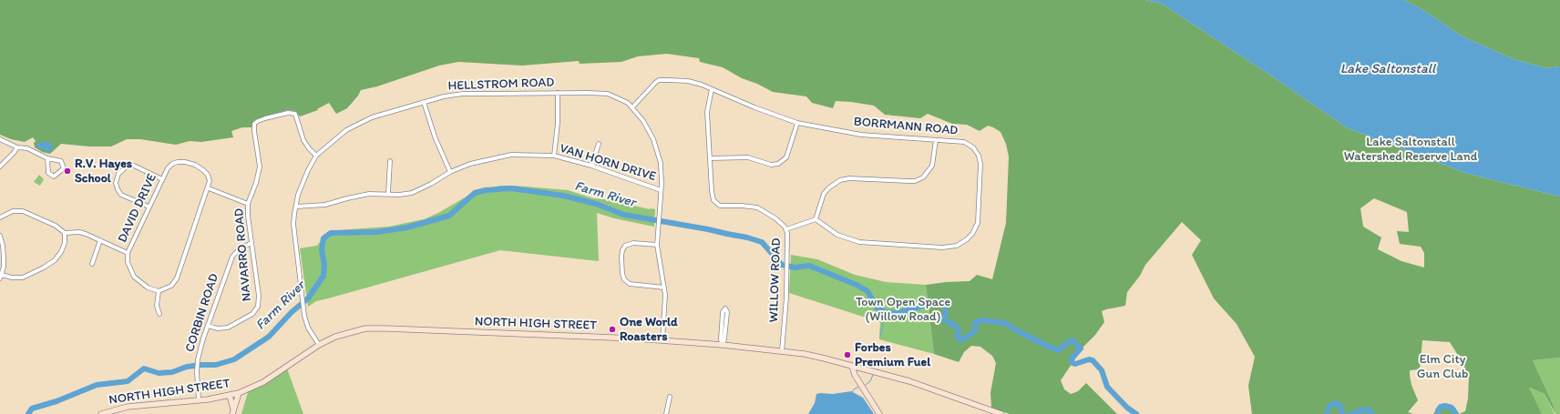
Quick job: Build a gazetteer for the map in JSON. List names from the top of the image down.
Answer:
{
  "streets": {
    "main road": ["NORTH HIGH STREET"],
    "street": [
      "HELLSTROM ROAD",
      "BORRMANN ROAD",
      "VAN HORN DRIVE",
      "DAVID DRIVE",
      "NAVARRO ROAD",
      "WILLOW ROAD",
      "CORBIN ROAD"
    ]
  },
  "crossings": [
    ["HELLSTROM ROAD", "BORRMANN ROAD"],
    ["HELLSTROM ROAD", "VAN HORN DRIVE"],
    ["HELLSTROM ROAD", "NAVARRO ROAD"],
    ["HELLSTROM ROAD", "NORTH HIGH STREET"],
    ["BORRMANN ROAD", "WILLOW ROAD"],
    ["NAVARRO ROAD", "CORBIN ROAD"],
    ["WILLOW ROAD", "NORTH HIGH STREET"],
    ["CORBIN ROAD", "NORTH HIGH STREET"]
  ],
  "water": ["Lake Saltonstall", "Farm River"],
  "parks": ["Lake Saltonstall Watershed Reserve Land", "Town Open Space (Willow Road)", "Elm City Gun Club"],
  "places": ["R.V. Hayes School", "One World Roasters", "Forbes Premium Fuel"]
}
